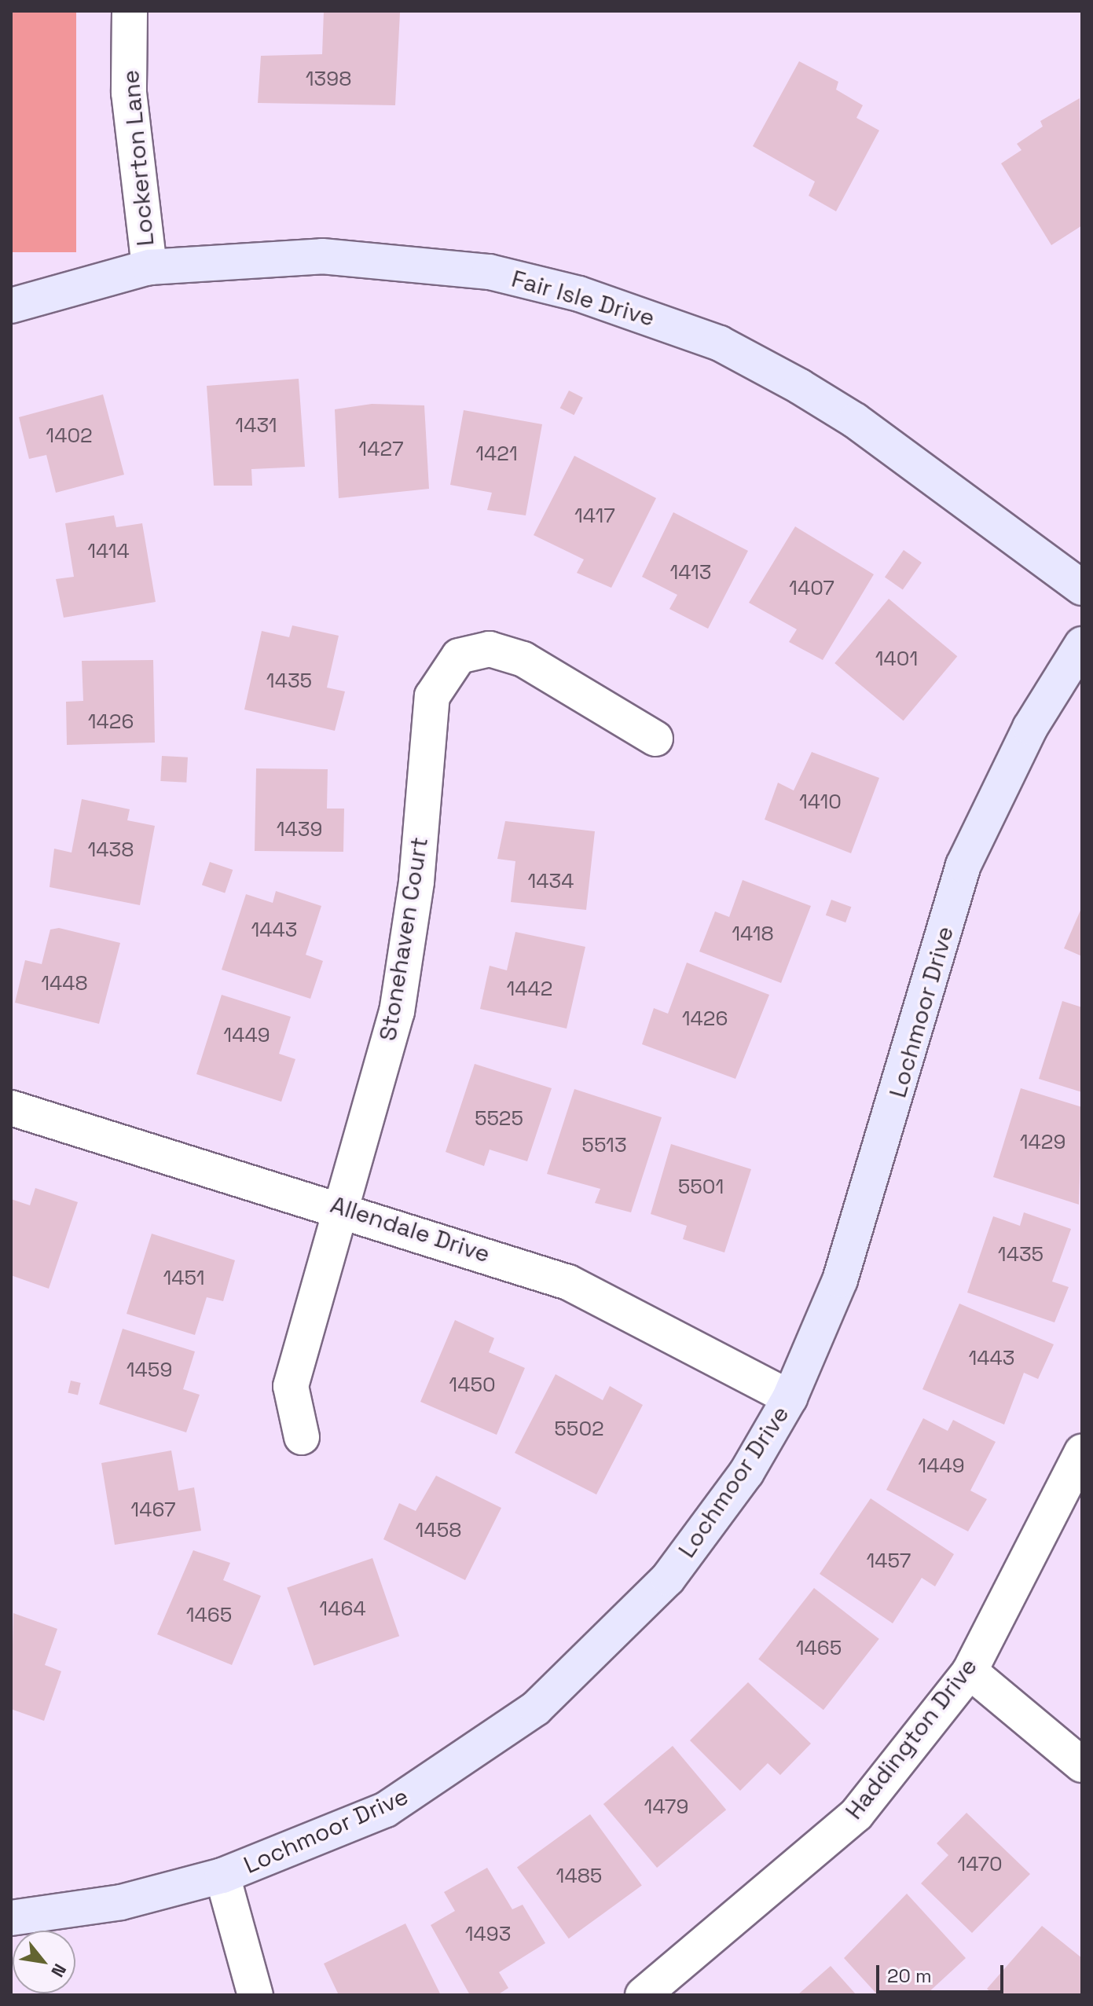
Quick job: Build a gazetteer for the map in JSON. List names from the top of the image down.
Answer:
{
  "streets": {
    "street": [
      "Lockerton Lane",
      "Fair Isle Drive",
      "Stonehaven Court",
      "Lochmoor Drive",
      "Allendale Drive",
      "Haddington Drive"
    ]
  },
  "crossings": [
    ["Lockerton Lane", "Fair Isle Drive"],
    ["Stonehaven Court", "Allendale Drive"],
    ["Lochmoor Drive", "Allendale Drive"]
  ],
  "house_numbers": [
    "1398",
    "1431",
    "1402",
    "1427",
    "1421",
    "1417",
    "1414",
    "1413",
    "1407",
    "1401",
    "1435",
    "1426",
    "1410",
    "1439",
    "1438",
    "1434",
    "1443",
    "1418",
    "1448",
    "1442",
    "1426",
    "1449",
    "5525",
    "1429",
    "5513",
    "5501",
    "1435",
    "1451",
    "1443",
    "1459",
    "1450",
    "5502",
    "1449",
    "1467",
    "1458",
    "1457",
    "1464",
    "1465",
    "1465",
    "1479",
    "1470",
    "1485",
    "1493"
  ],
  "scale_bar": "20 m",
  "north": "bottom right"
}
